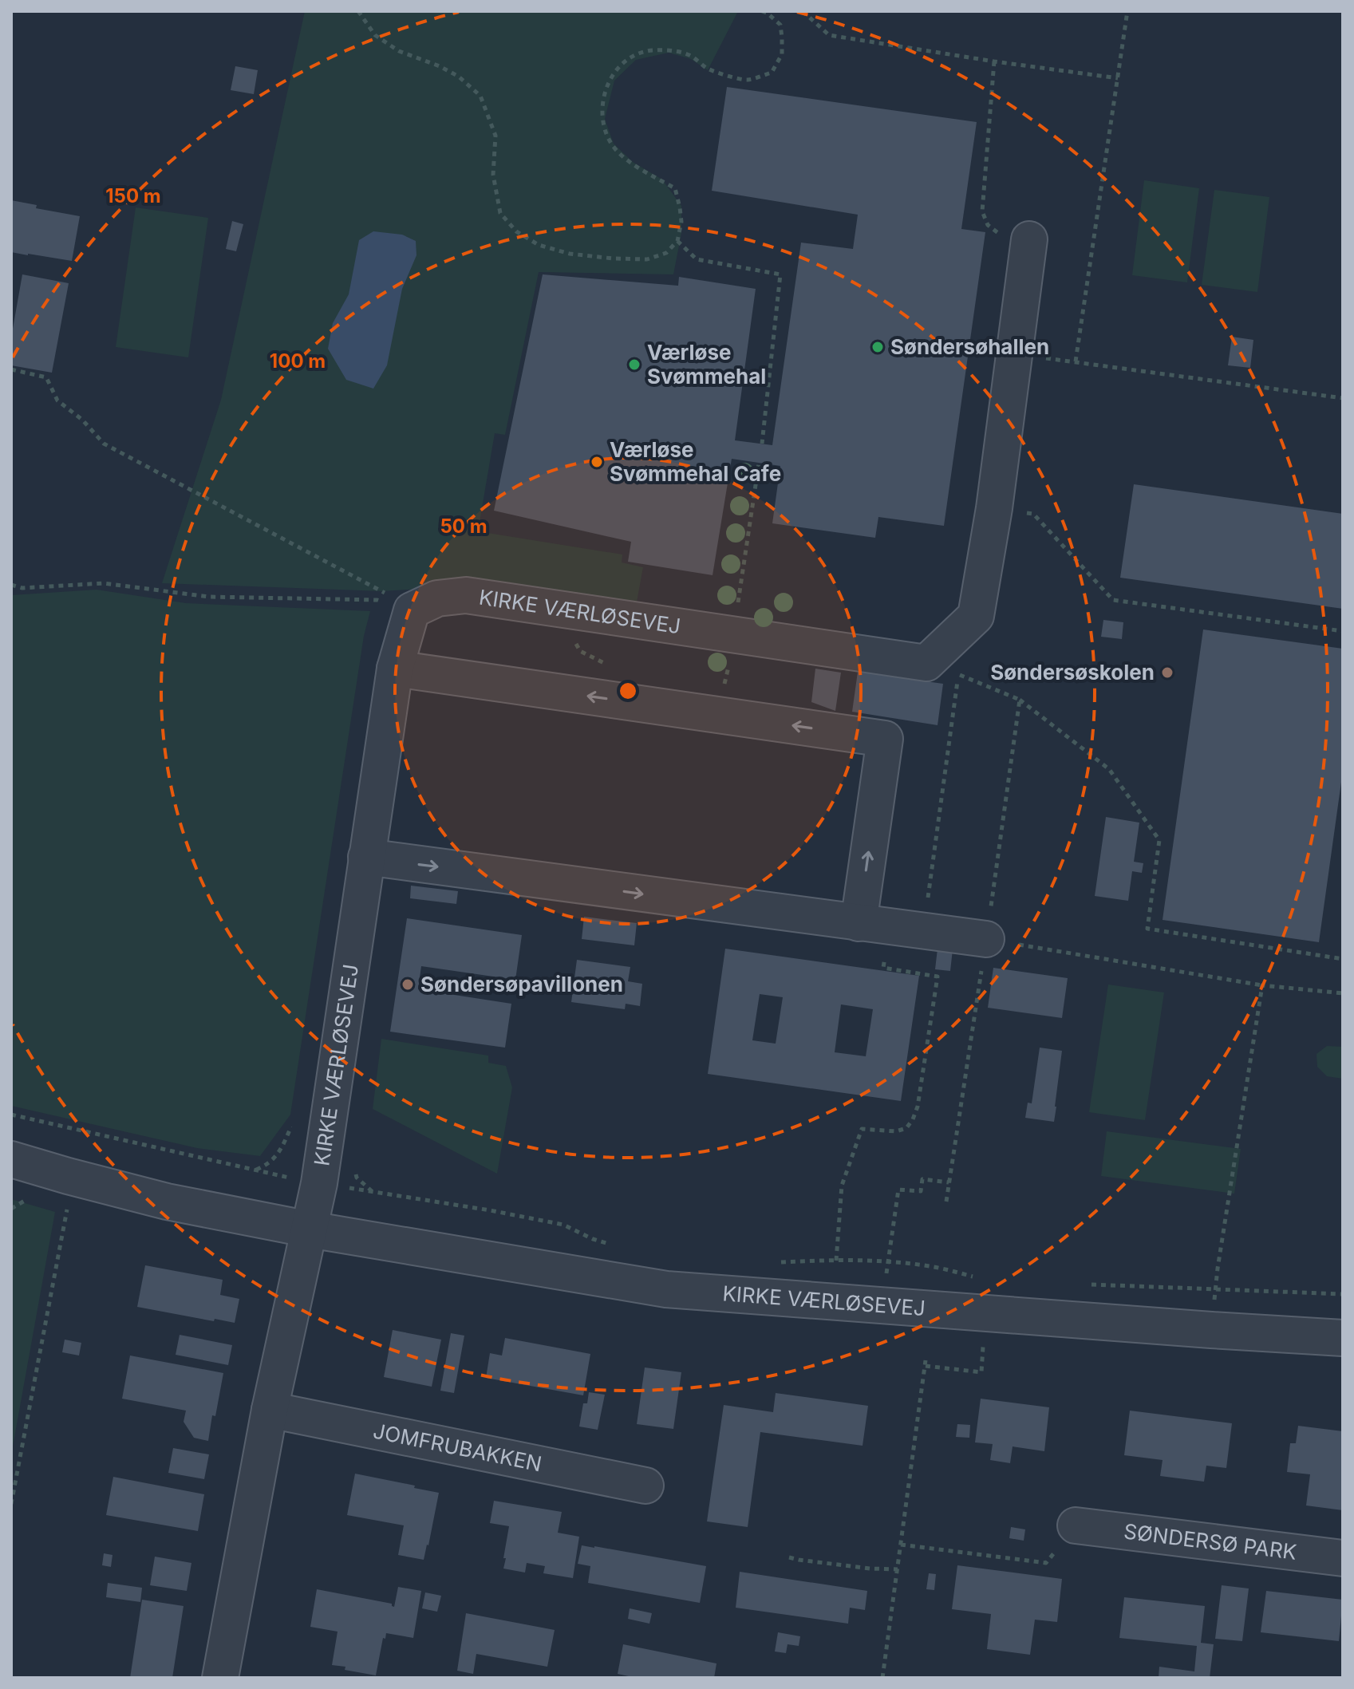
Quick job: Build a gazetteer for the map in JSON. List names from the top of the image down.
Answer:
{
  "streets": {
    "street": ["KIRKE VÆRLØSEVEJ", "JOMFRUBAKKEN", "SØNDERSØ PARK"]
  },
  "places": [
    "Søndersøhallen",
    "Værløse Svømmehal",
    "Værløse Svømmehal Cafe",
    "Søndersøskolen",
    "Søndersøpavillonen"
  ],
  "rings": ["150 m", "100 m", "50 m"]
}
